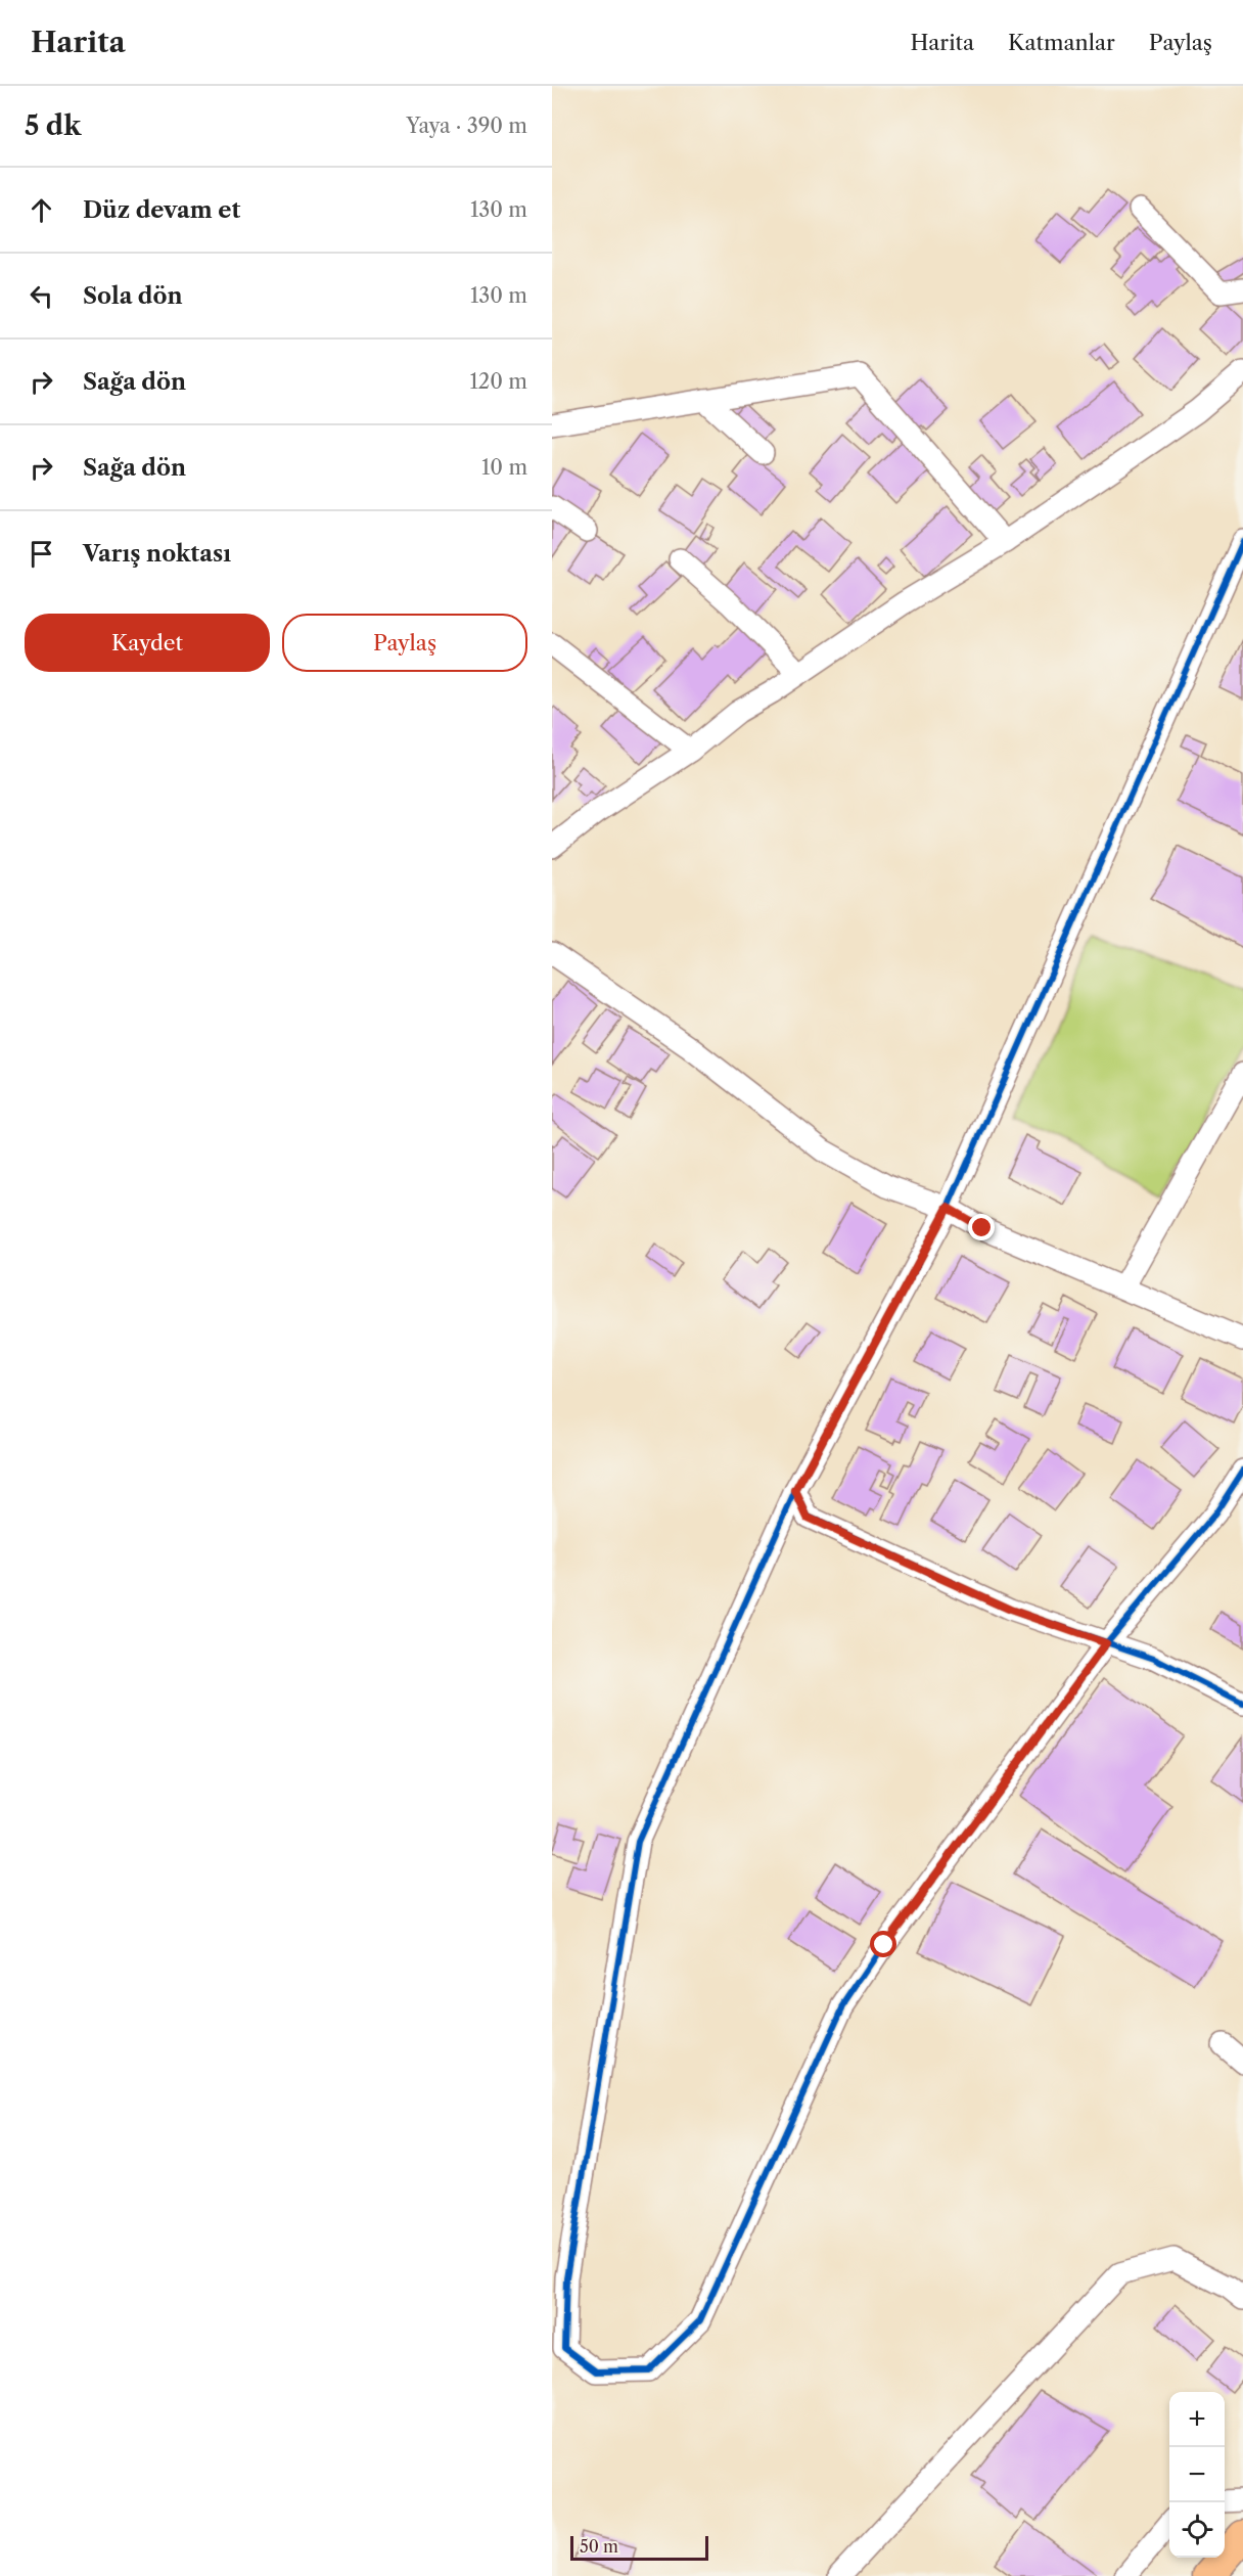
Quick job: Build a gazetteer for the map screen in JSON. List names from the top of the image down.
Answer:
{
  "scale_bar": "50 m",
  "page": {
    "header": "Harita",
    "nav": ["Harita", "Katmanlar", "Paylaş"],
    "heading": ["5 dk", "Yaya · 390 m"],
    "list": [
      ["Düz devam et", "130 m"],
      ["Sola dön", "130 m"],
      ["Sağa dön", "120 m"],
      ["Sağa dön", "10 m"],
      "Varış noktası"
    ],
    "buttons": ["Kaydet", "Paylaş"],
    "map_buttons": ["+", "−"],
    "scale": "50 m"
  }
}
